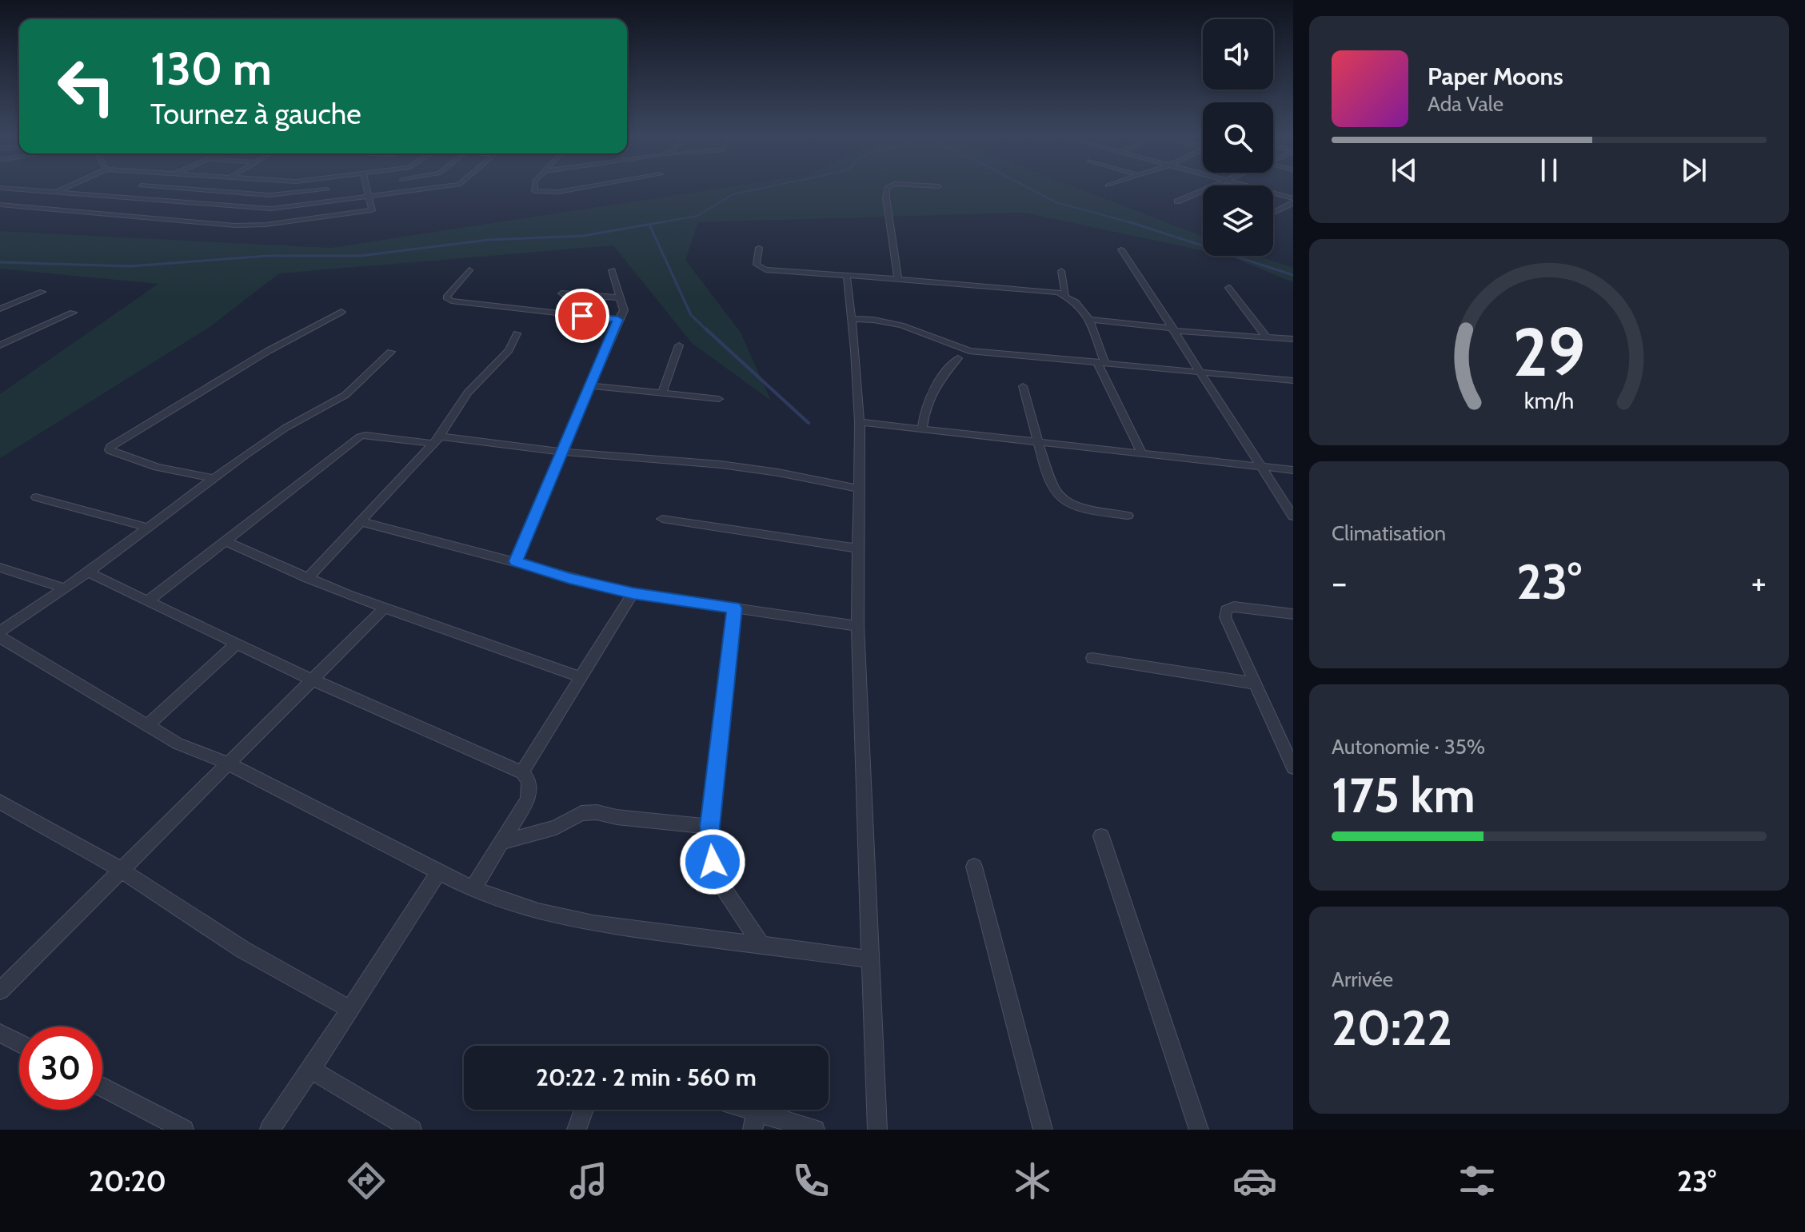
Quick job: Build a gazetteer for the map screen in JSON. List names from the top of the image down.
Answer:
{
  "page": {
    "turn": ["130 m", "Tournez à gauche"],
    "song": ["Paper Moons", "Ada Vale"],
    "tile": [
      "Climatisation",
      ["Autonomie · 35%", "175 km"],
      ["Arrivée", "20:22"]
    ],
    "heat": ["−", "23°", "+"],
    "limit": "30",
    "trip": "20:22 · 2 min · 560 m",
    "tabs": ["20:20", "23°"],
    "gauge": ["29", "km/h"]
  }
}
